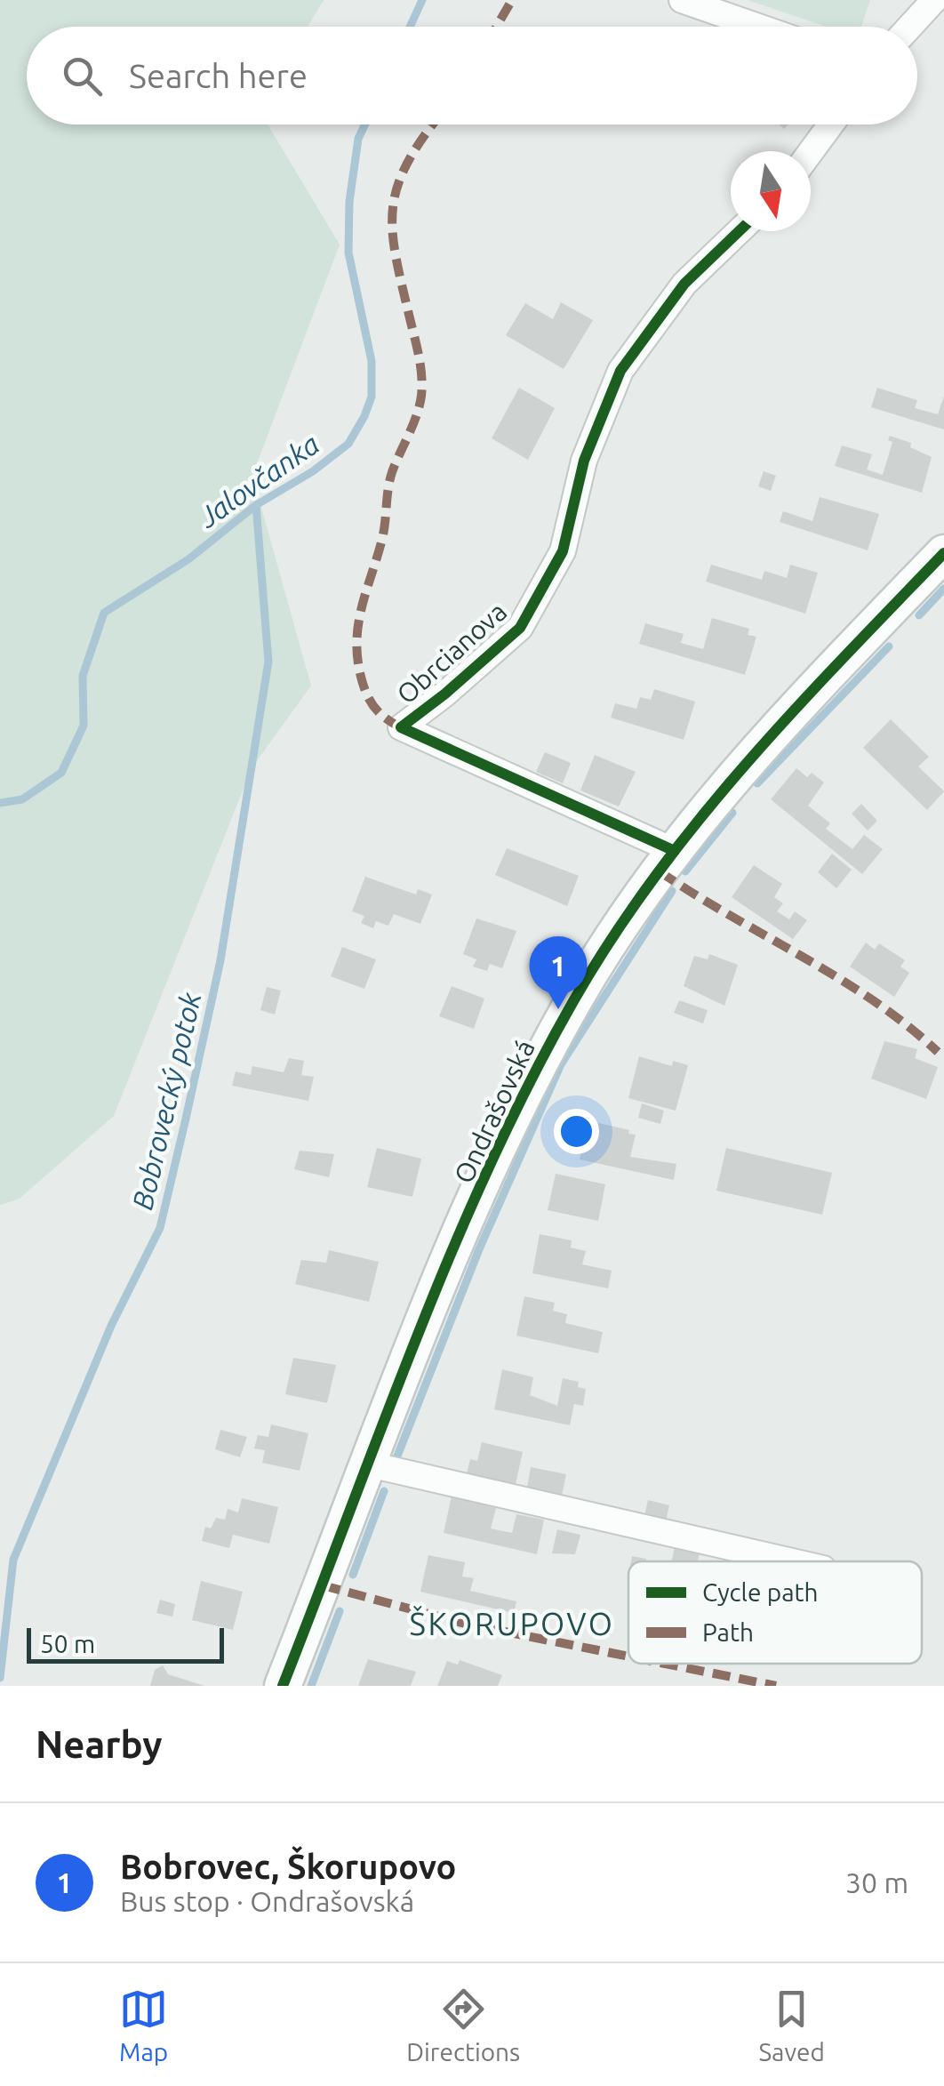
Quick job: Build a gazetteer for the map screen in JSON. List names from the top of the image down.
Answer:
{
  "streets": {
    "street": ["Obrcianova", "Ondrašovská"]
  },
  "crossings": [
    ["Obrcianova", "Ondrašovská"]
  ],
  "districts": ["ŠKORUPOVO"],
  "water": ["Jalovčanka", "Bobrovecký potok"],
  "legend": ["Cycle path", "Path"],
  "scale_bar": "50 m",
  "north": "bottom",
  "page": {
    "search": "Search here",
    "pins": "1",
    "scale": "50 m",
    "heading": "Nearby",
    "list": [
      {
        "mark": "1",
        "name": "Bobrovec, Škorupovo",
        "note": "Bus stop · Ondrašovská",
        "value": "30 m"
      }
    ],
    "nav": ["Map", "Directions", "Saved"]
  }
}
